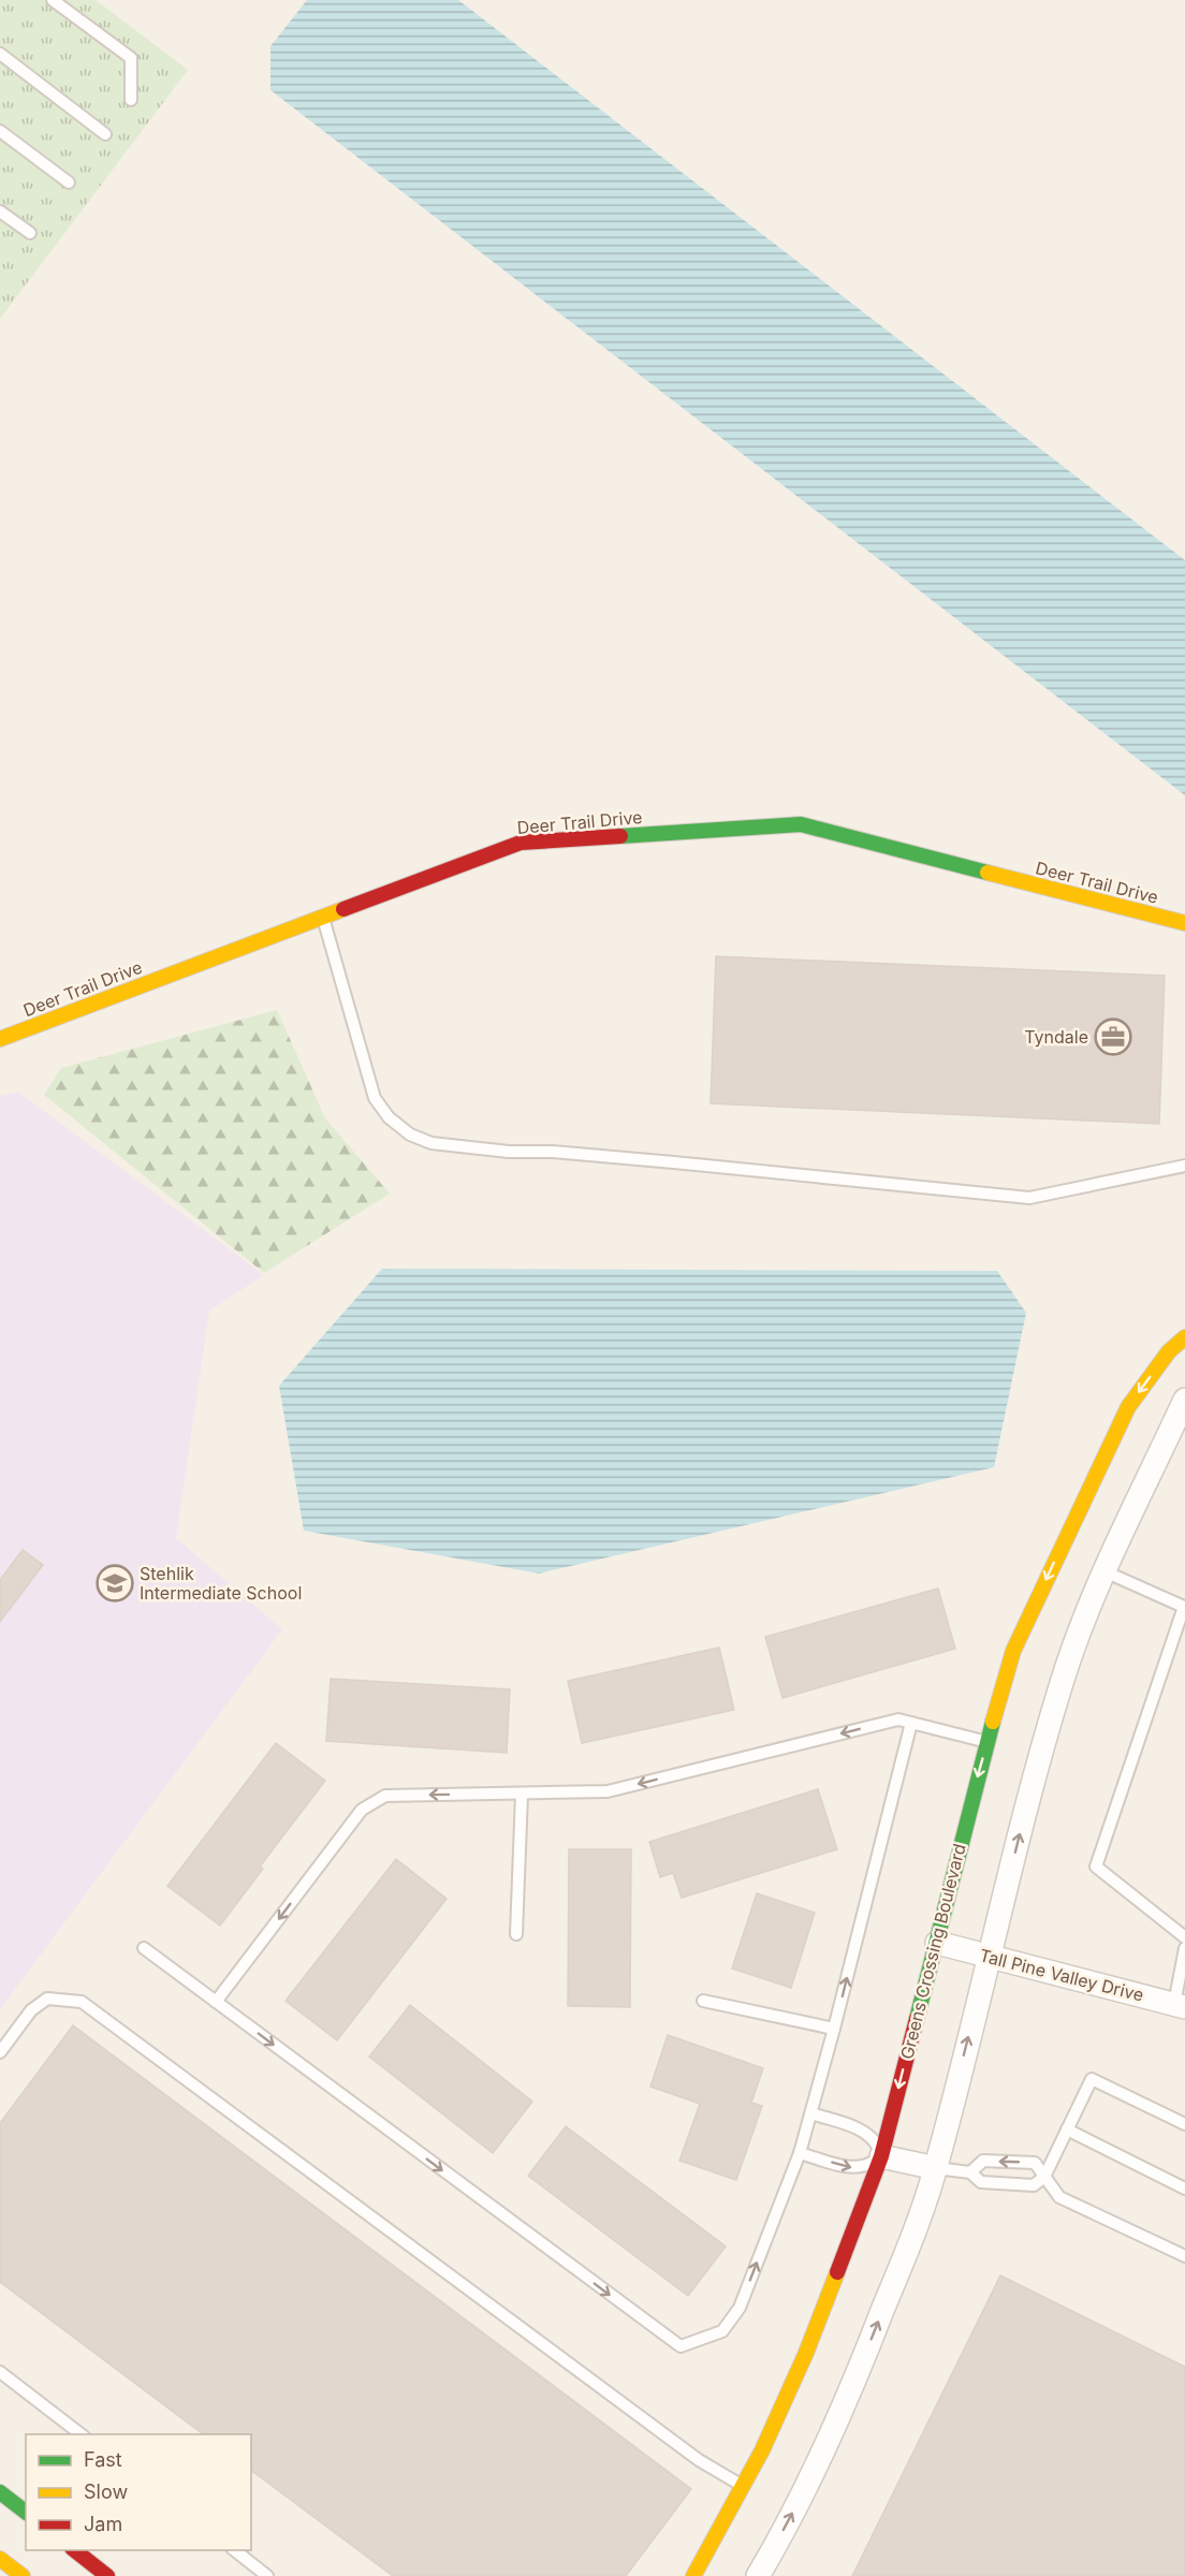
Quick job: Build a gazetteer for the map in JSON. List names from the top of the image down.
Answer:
{
  "streets": {
    "street": ["Deer Trail Drive", "Greens Crossing Boulevard", "Tall Pine Valley Drive"]
  },
  "crossings": [
    ["Greens Crossing Boulevard", "Tall Pine Valley Drive"]
  ],
  "places": {
    "office": ["Tyndale"],
    "school or university": ["Stehlik Intermediate School"]
  },
  "legend": ["Fast", "Slow", "Jam"]
}
